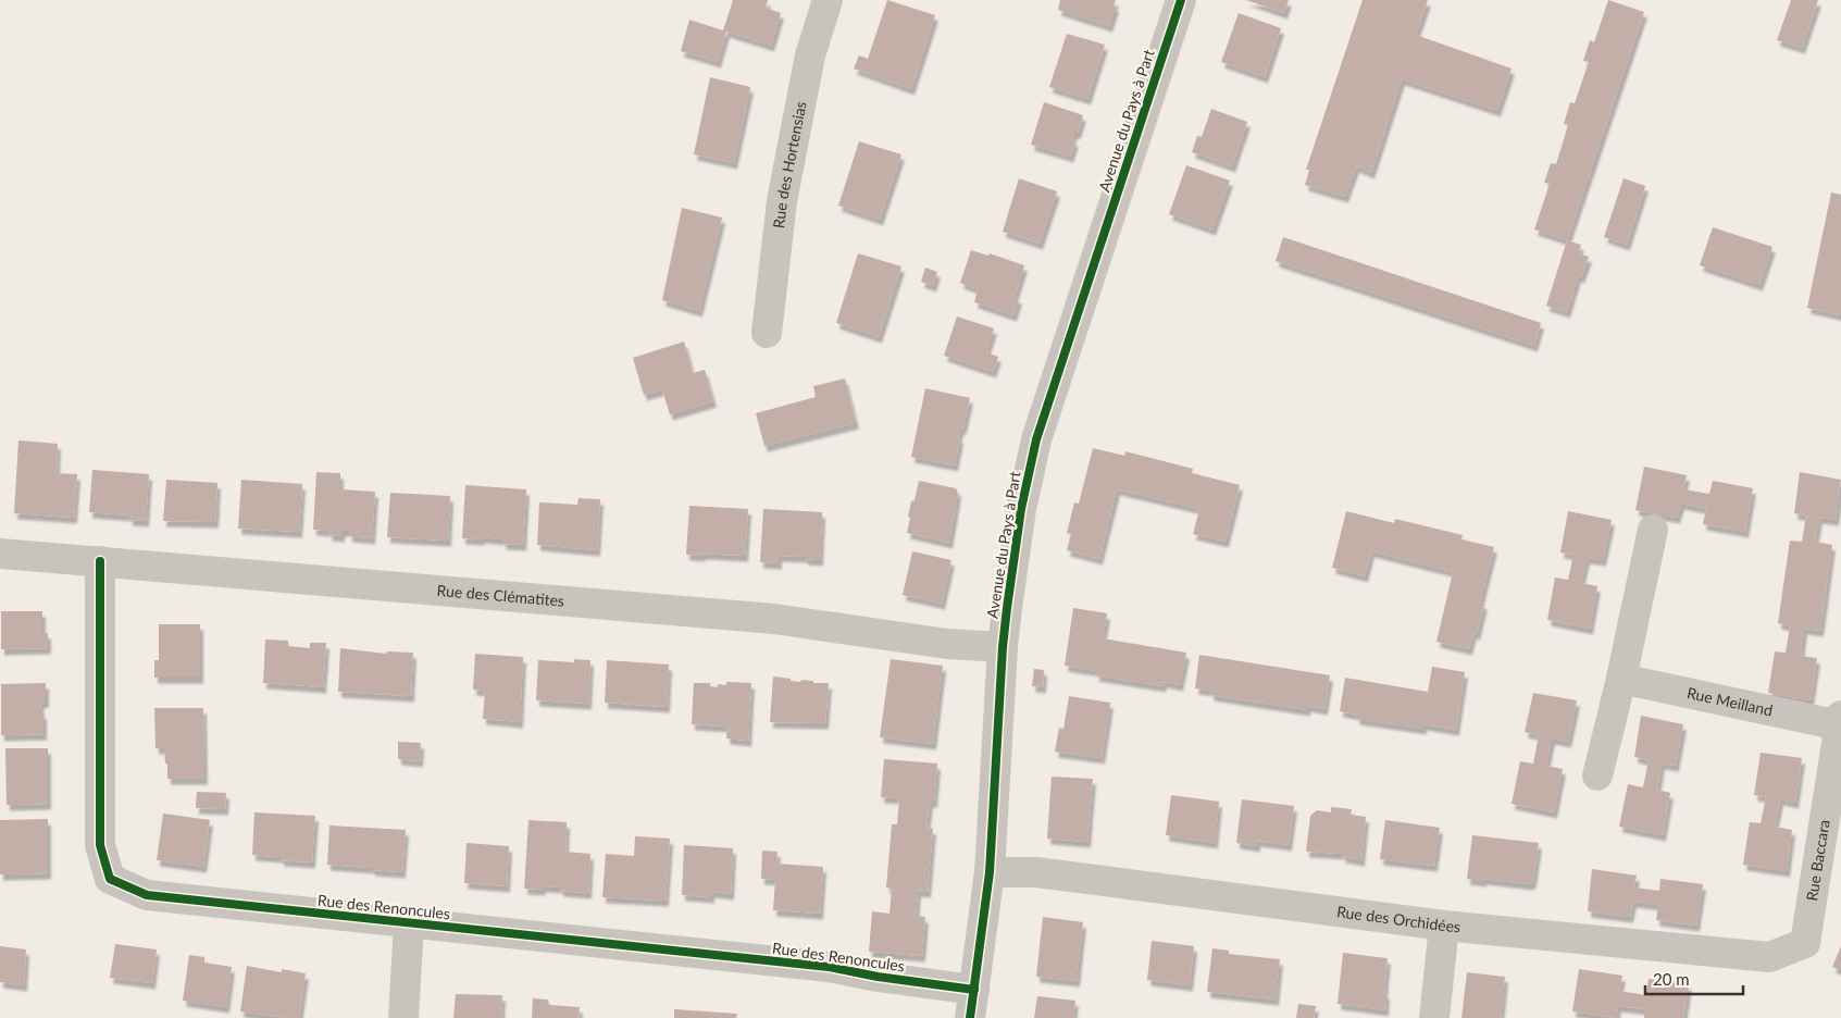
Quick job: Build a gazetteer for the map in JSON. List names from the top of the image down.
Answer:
{
  "streets": {
    "street": [
      "Avenue du Pays à Part",
      "Rue des Hortensias",
      "Rue des Clématites",
      "Rue Meilland",
      "Rue Baccara",
      "Rue des Renoncules",
      "Rue des Orchidées"
    ]
  },
  "crossings": [
    ["Avenue du Pays à Part", "Rue des Clématites"],
    ["Avenue du Pays à Part", "Rue des Renoncules"],
    ["Avenue du Pays à Part", "Rue des Orchidées"],
    ["Rue des Clématites", "Rue des Renoncules"],
    ["Rue Meilland", "Rue Baccara"],
    ["Rue Baccara", "Rue des Orchidées"]
  ],
  "scale_bar": "20 m"
}
